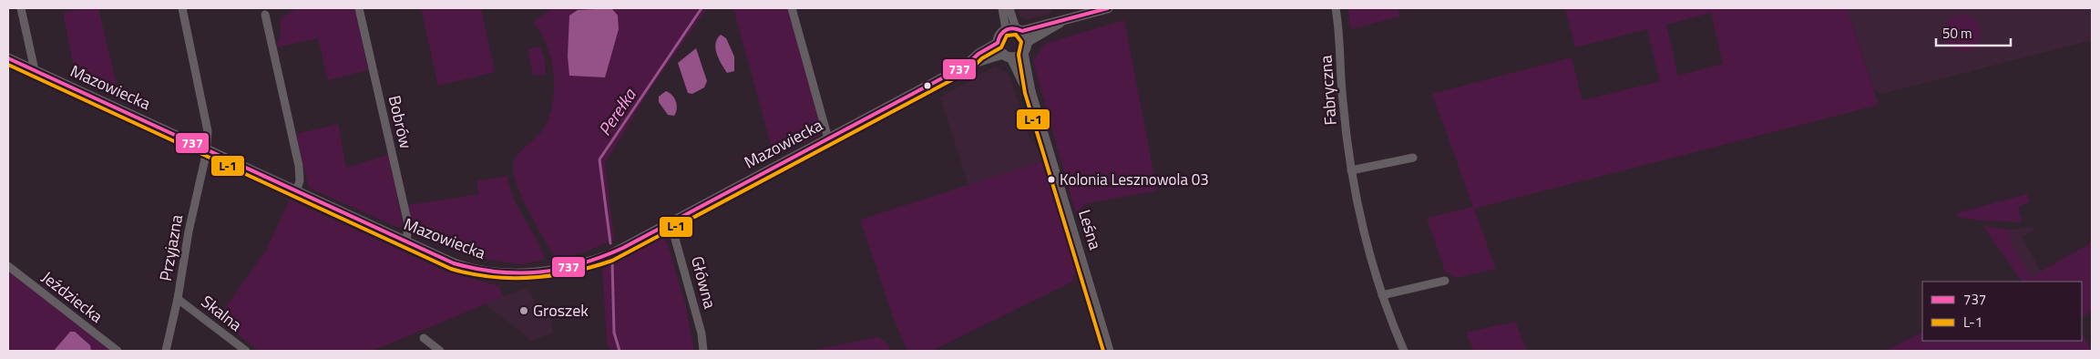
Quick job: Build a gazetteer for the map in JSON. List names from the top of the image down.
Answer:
{
  "streets": {
    "street": [
      "Mazowiecka",
      "Fabryczna",
      "Bobrów",
      "Leśna",
      "Przyjazna",
      "Główna",
      "Jeździecka",
      "Skalna"
    ]
  },
  "crossings": [
    ["Mazowiecka", "Bobrów"],
    ["Mazowiecka", "Leśna"],
    ["Mazowiecka", "Przyjazna"],
    ["Mazowiecka", "Główna"],
    ["Przyjazna", "Skalna"]
  ],
  "water": ["Perełka"],
  "places": ["Kolonia Lesznowola 03", "Groszek"],
  "lines": ["transit line 737", "transit line L-1"],
  "legend": ["737", "L-1"],
  "scale_bar": "50 m"
}
